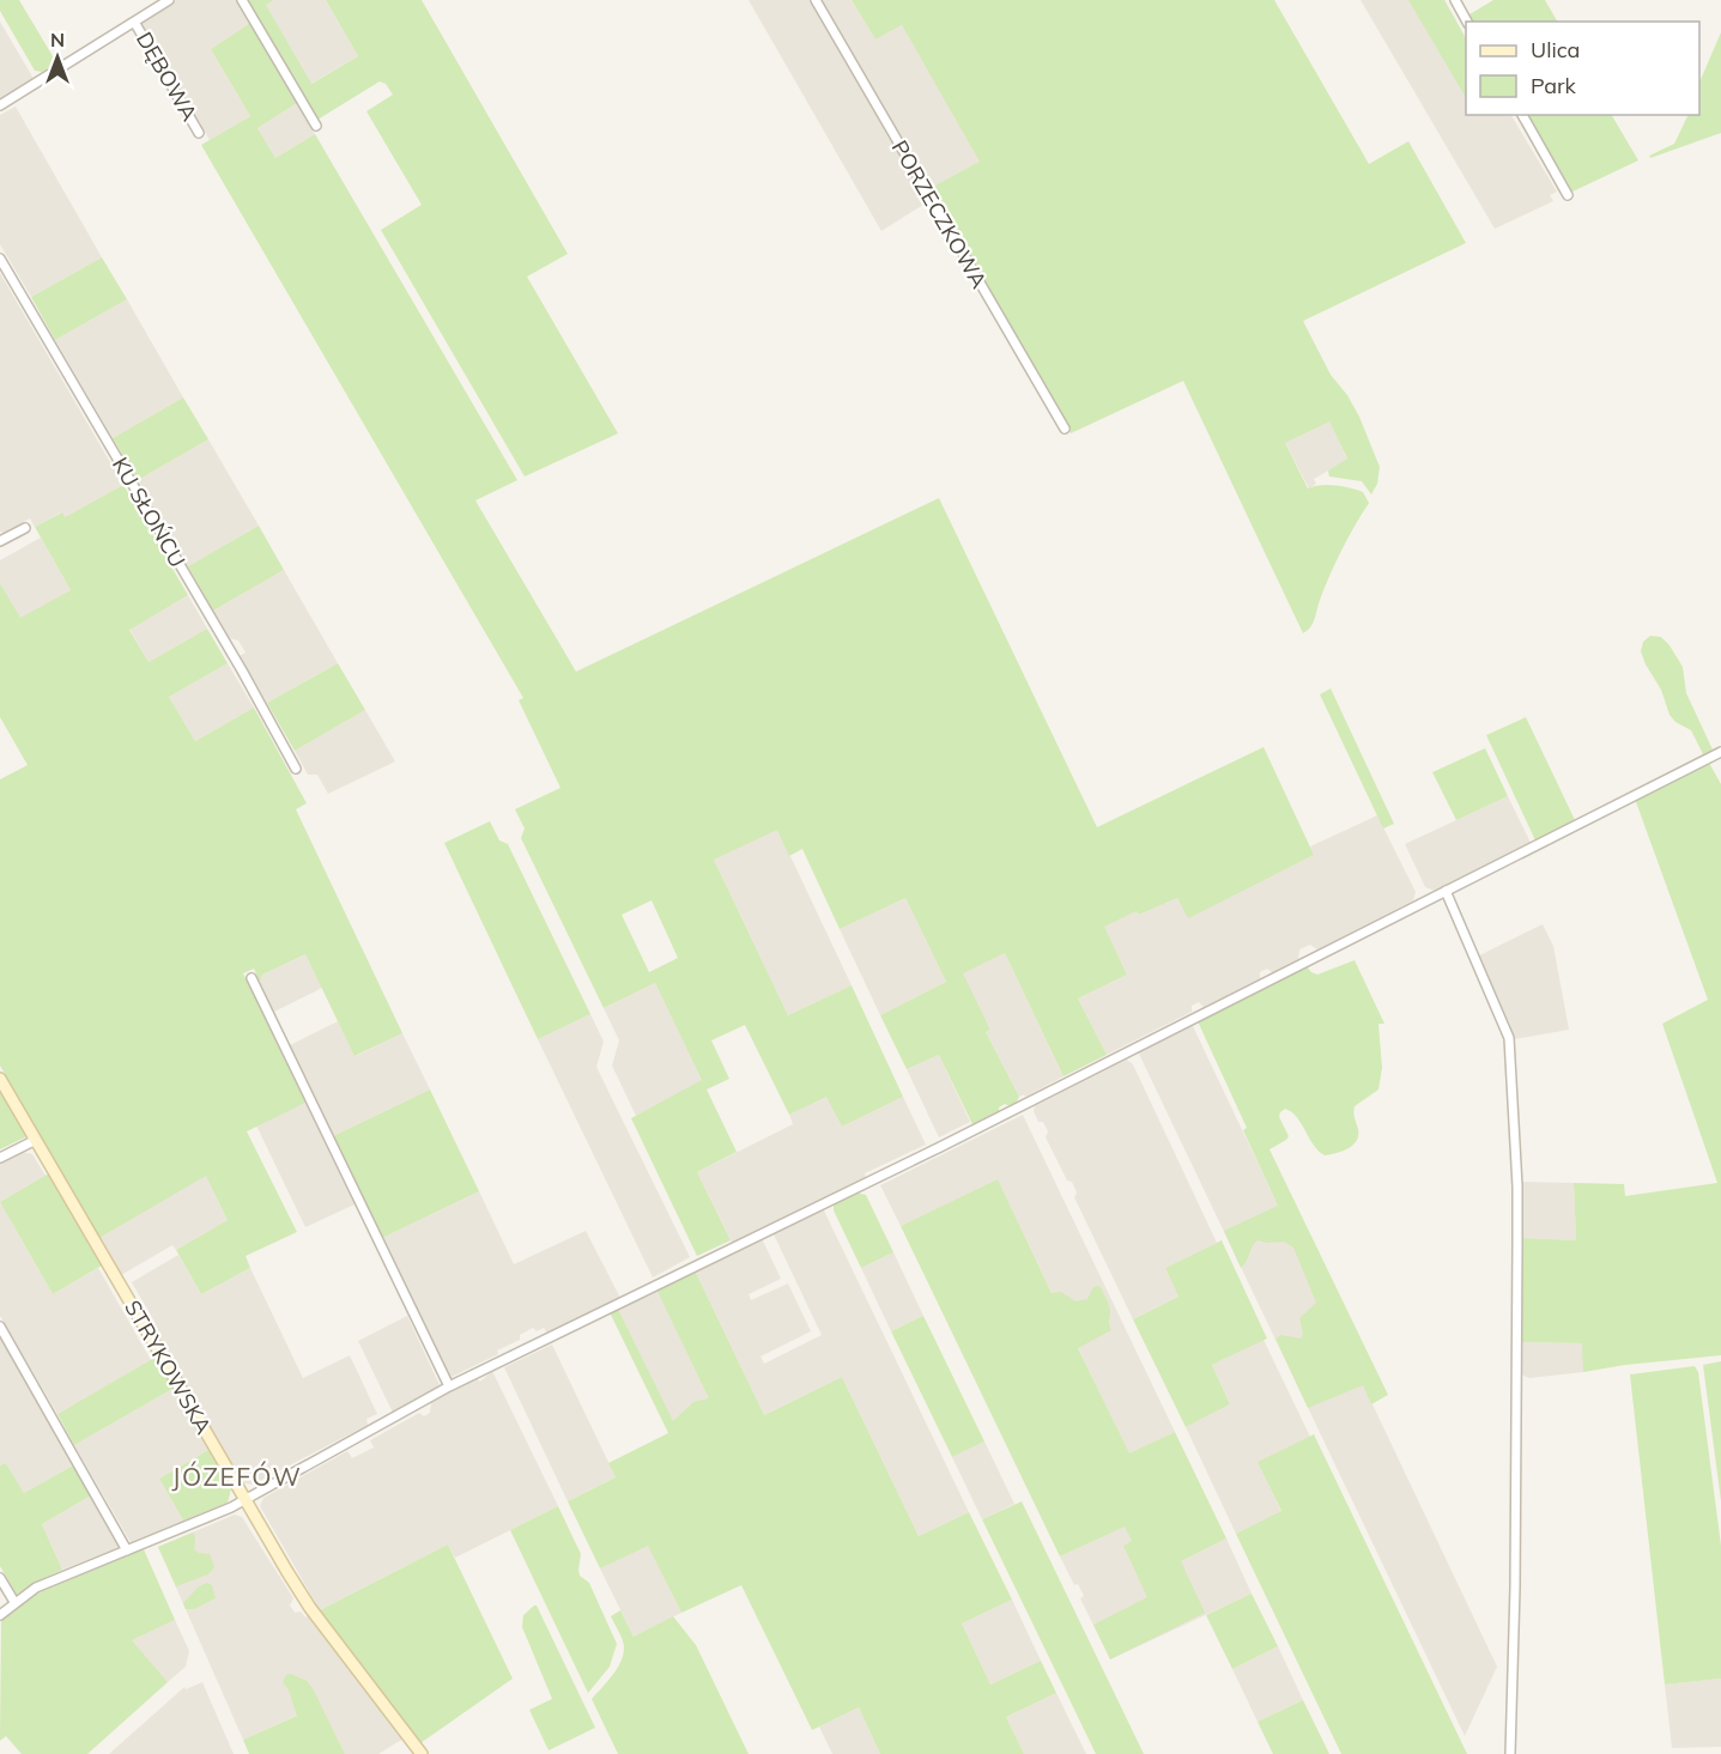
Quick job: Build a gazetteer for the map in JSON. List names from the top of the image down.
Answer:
{
  "streets": {
    "street": [
      "DĘBOWA",
      "PORZECZKOWA",
      "KU SŁOŃCU",
      "STRYKOWSKA"
    ]
  },
  "districts": ["JÓZEFÓW"],
  "legend": ["Ulica", "Park"],
  "north": "top"
}
